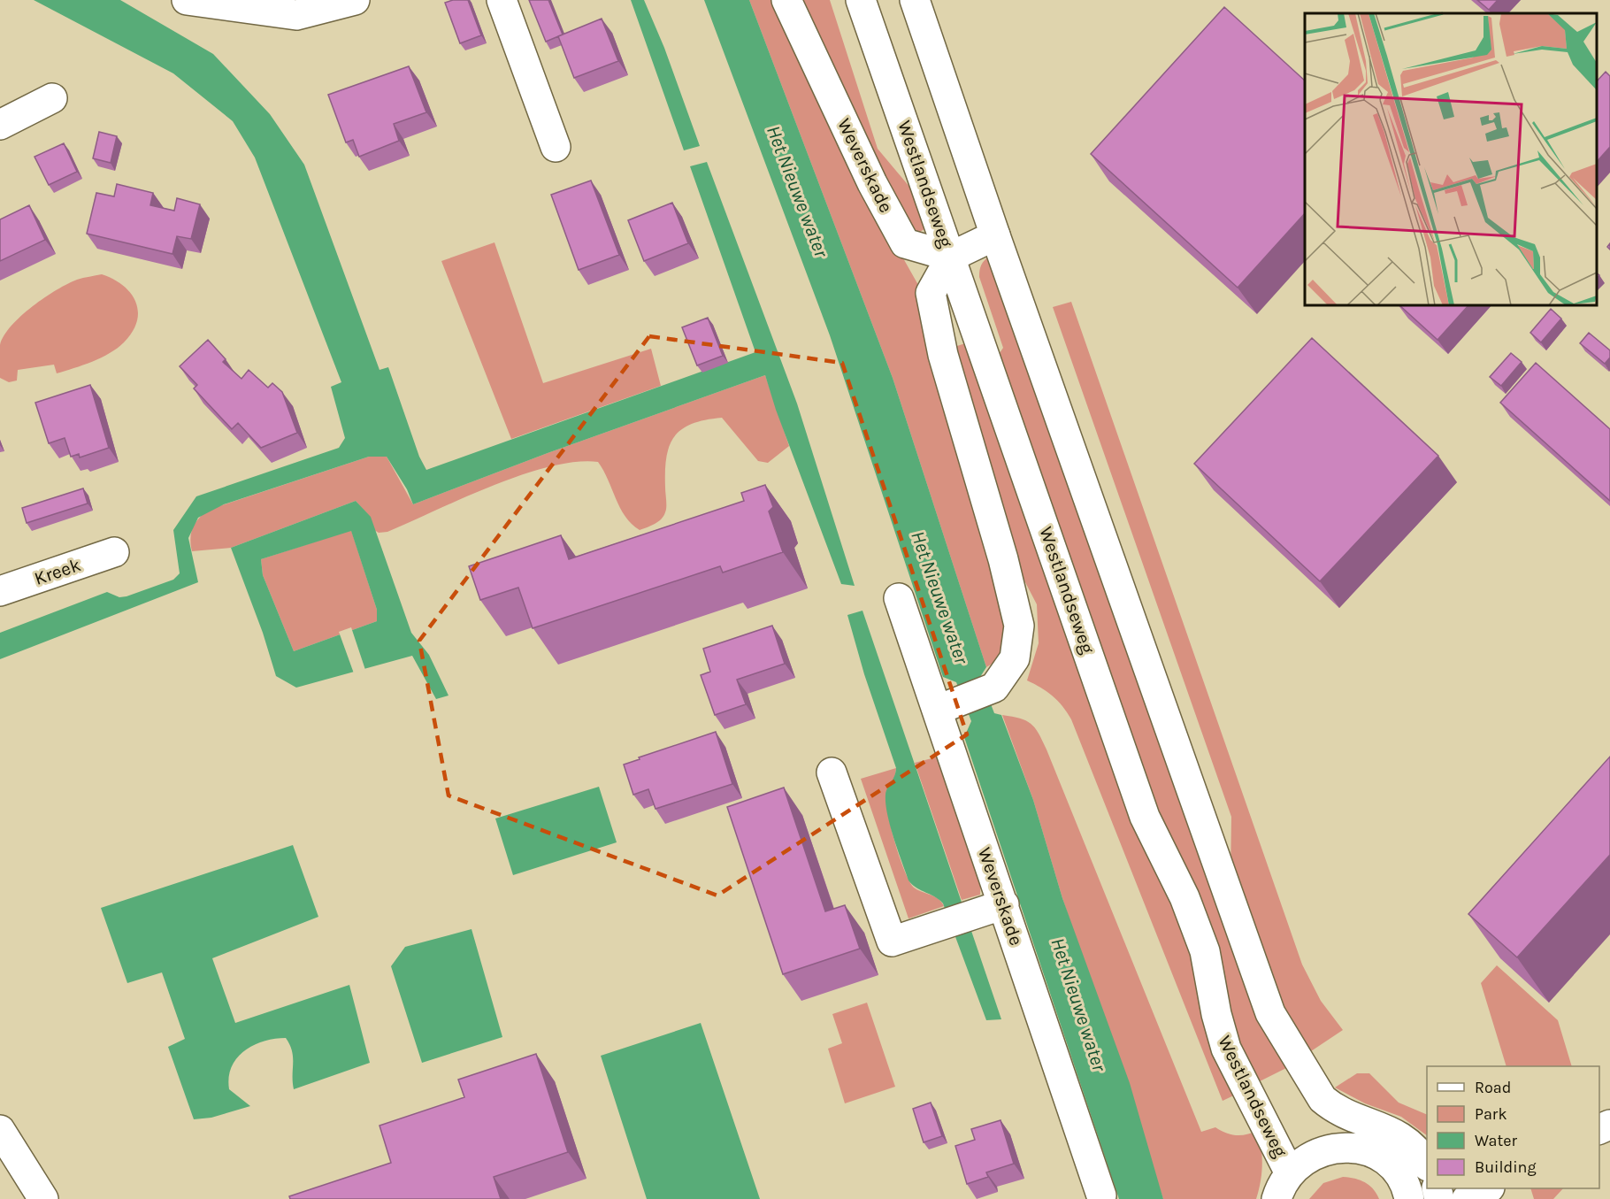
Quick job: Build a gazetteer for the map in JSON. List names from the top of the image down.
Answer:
{
  "streets": {
    "main road": ["Weverskade", "Westlandseweg", "Kreek"]
  },
  "crossings": [
    ["Weverskade", "Westlandseweg"]
  ],
  "water": ["Het Nieuwe water"],
  "legend": [
    "Road",
    "Park",
    "Water",
    "Building"
  ]
}
